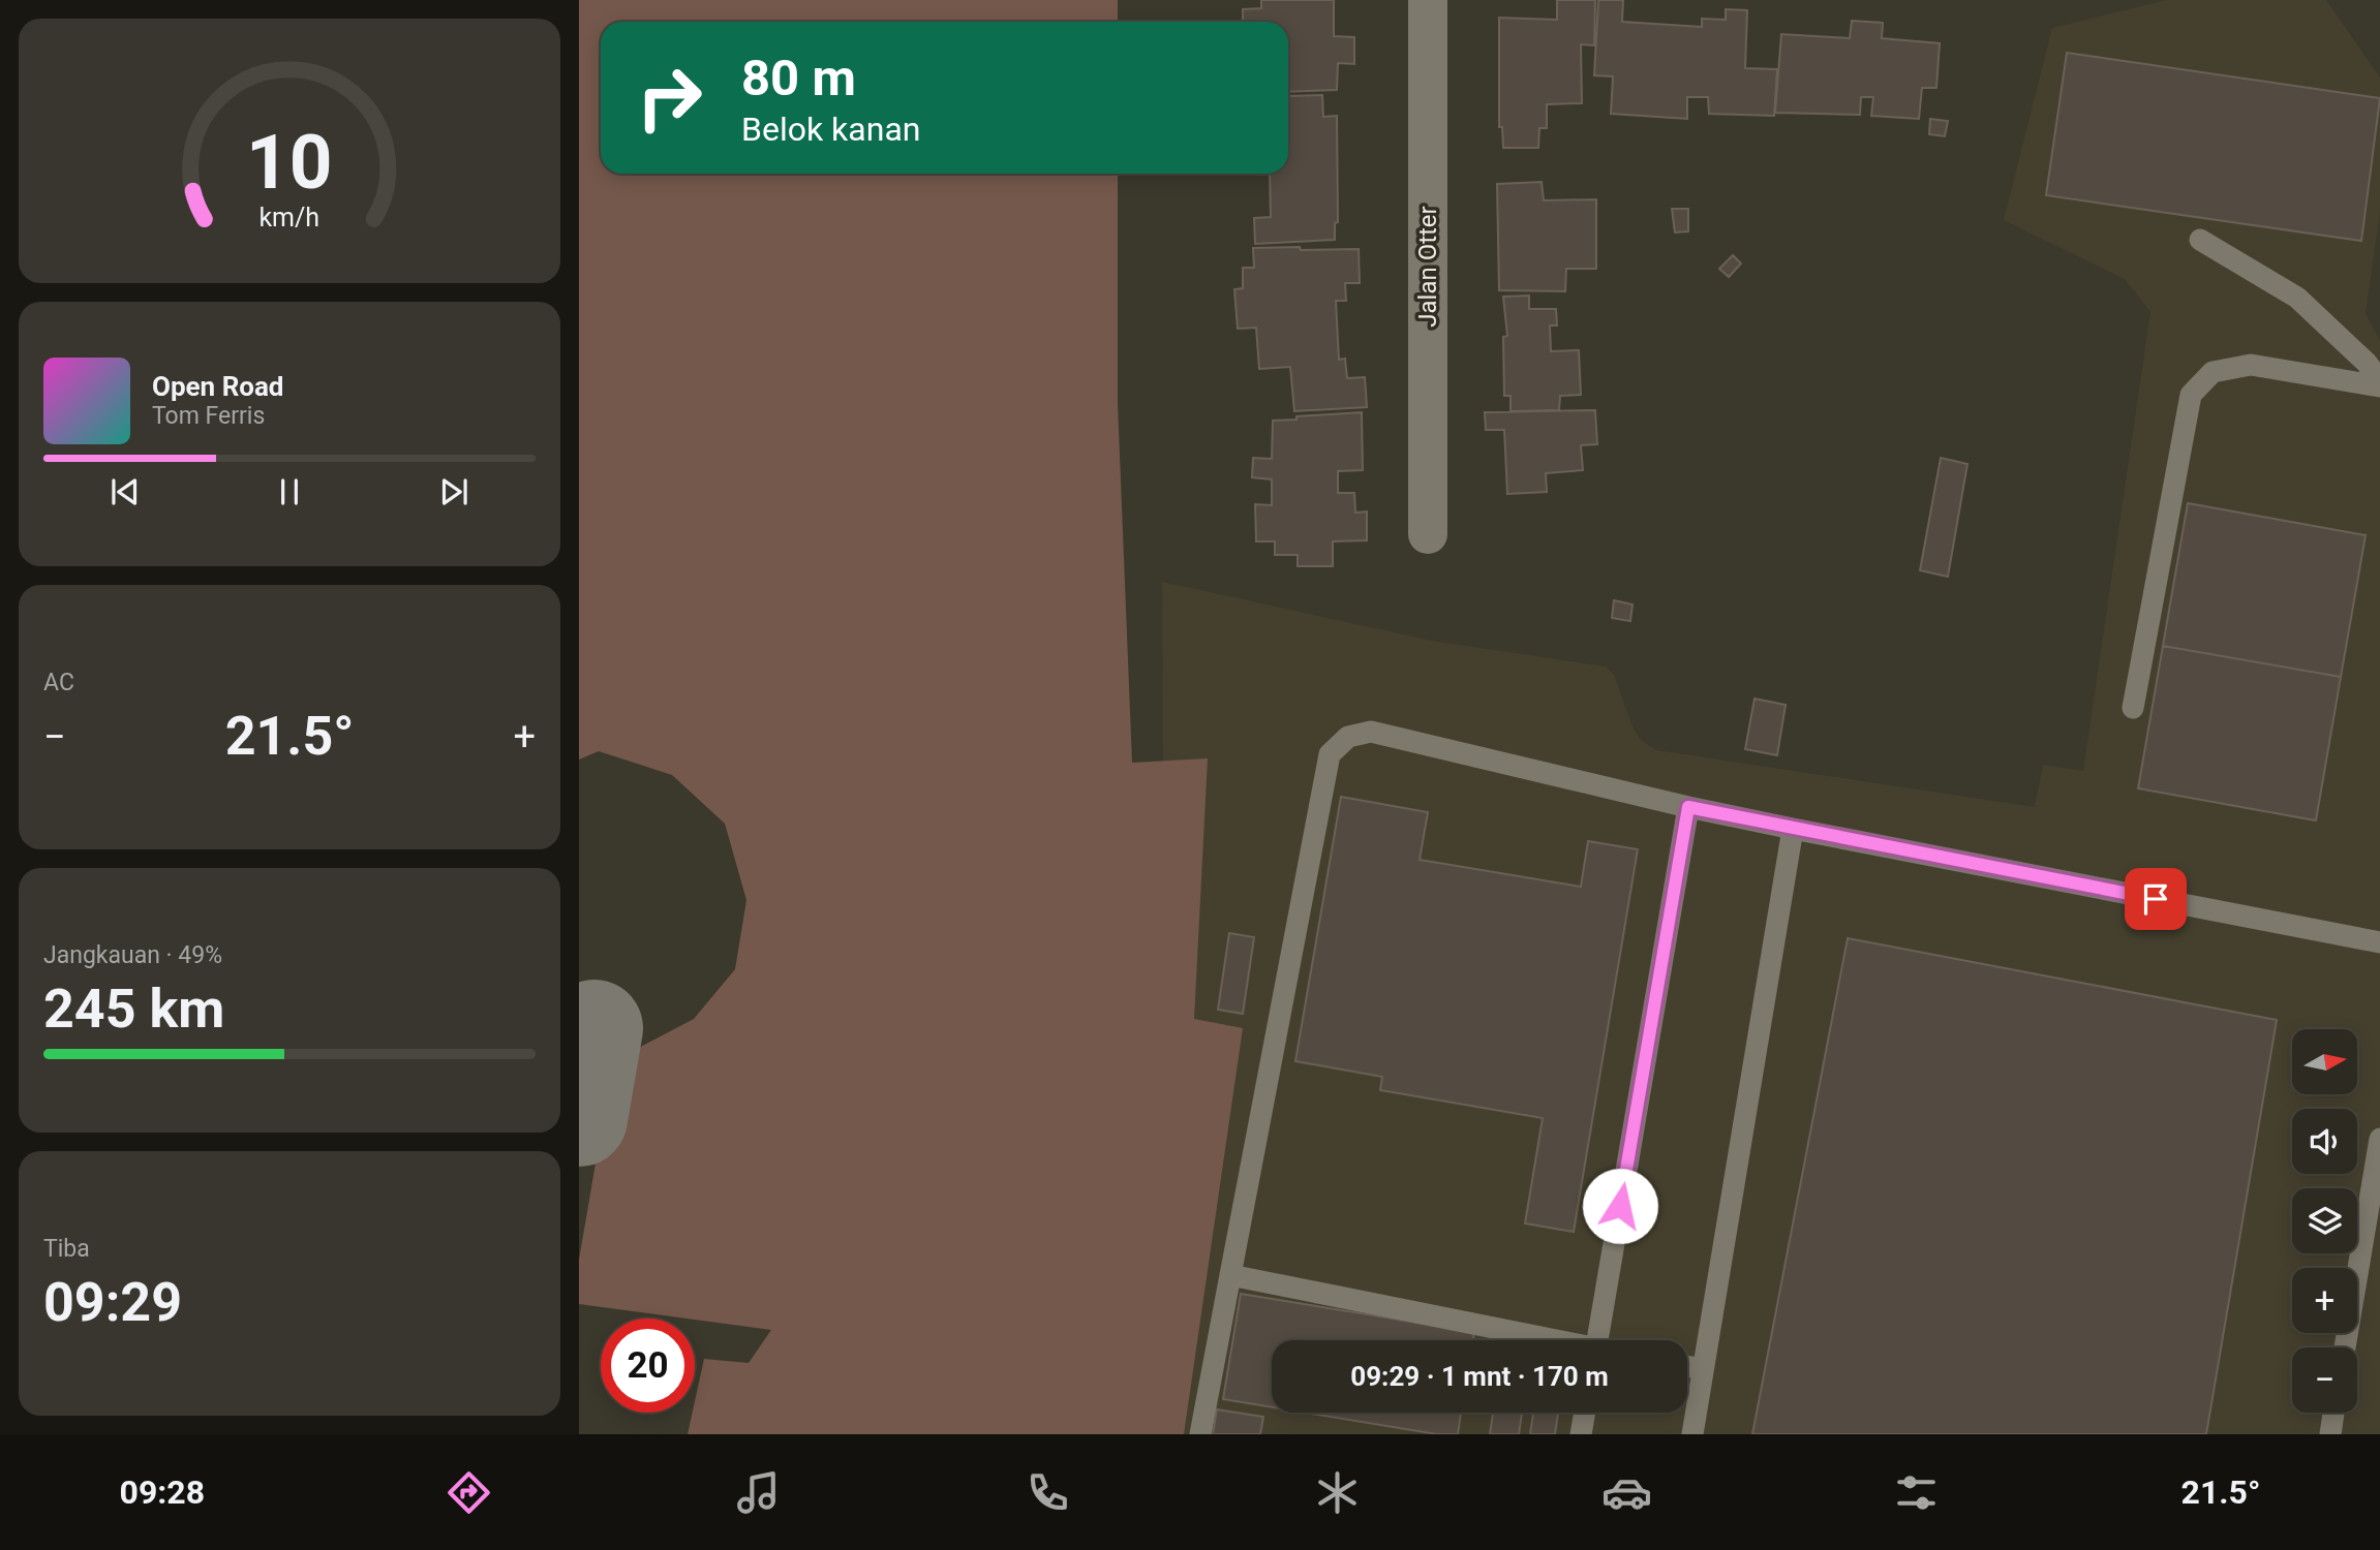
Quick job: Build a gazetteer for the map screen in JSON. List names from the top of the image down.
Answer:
{
  "streets": {
    "street": ["Jalan Otter"]
  },
  "north": "right",
  "page": {
    "turn": ["80 m", "Belok kanan"],
    "song": ["Open Road", "Tom Ferris"],
    "tile": [
      "AC",
      ["Jangkauan · 49%", "245 km"],
      ["Tiba", "09:29"]
    ],
    "heat": ["−", "21.5°", "+"],
    "map_buttons": ["+", "−"],
    "limit": "20",
    "trip": "09:29 · 1 mnt · 170 m",
    "tabs": ["09:28", "21.5°"],
    "gauge": ["10", "km/h"]
  }
}
